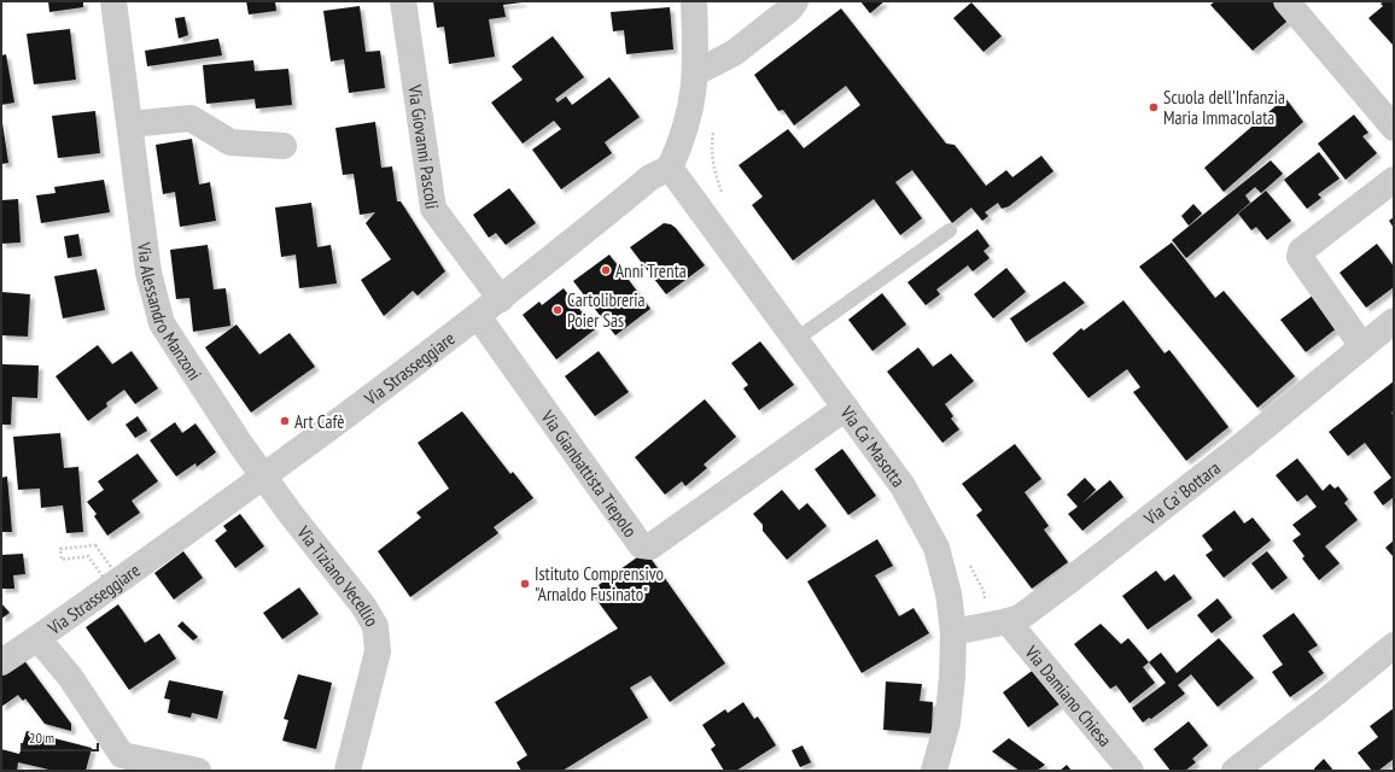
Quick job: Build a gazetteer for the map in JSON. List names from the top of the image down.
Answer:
{
  "streets": {
    "street": [
      "Via Giovanni Pascoli",
      "Via Alessandro Manzoni",
      "Via Strasseggiare",
      "Via Ca' Masotta",
      "Via Gianbattista Tiepolo",
      "Via Ca' Bottara",
      "Via Tiziano Vecellio",
      "Via Damiano Chiesa"
    ]
  },
  "crossings": [
    ["Via Giovanni Pascoli", "Via Strasseggiare"],
    ["Via Alessandro Manzoni", "Via Strasseggiare"],
    ["Via Alessandro Manzoni", "Via Tiziano Vecellio"],
    ["Via Strasseggiare", "Via Ca' Masotta"],
    ["Via Strasseggiare", "Via Gianbattista Tiepolo"],
    ["Via Strasseggiare", "Via Tiziano Vecellio"],
    ["Via Ca' Masotta", "Via Gianbattista Tiepolo"],
    ["Via Ca' Masotta", "Via Ca' Bottara"],
    ["Via Ca' Bottara", "Via Damiano Chiesa"]
  ],
  "places": [
    "Scuola dell'Infanzia Maria Immacolata",
    "Anni Trenta",
    "Cartolibreria Poier Sas",
    "Art Cafè",
    "Istituto Comprensivo \"Arnaldo Fusinato\""
  ],
  "scale_bar": "20 m"
}
